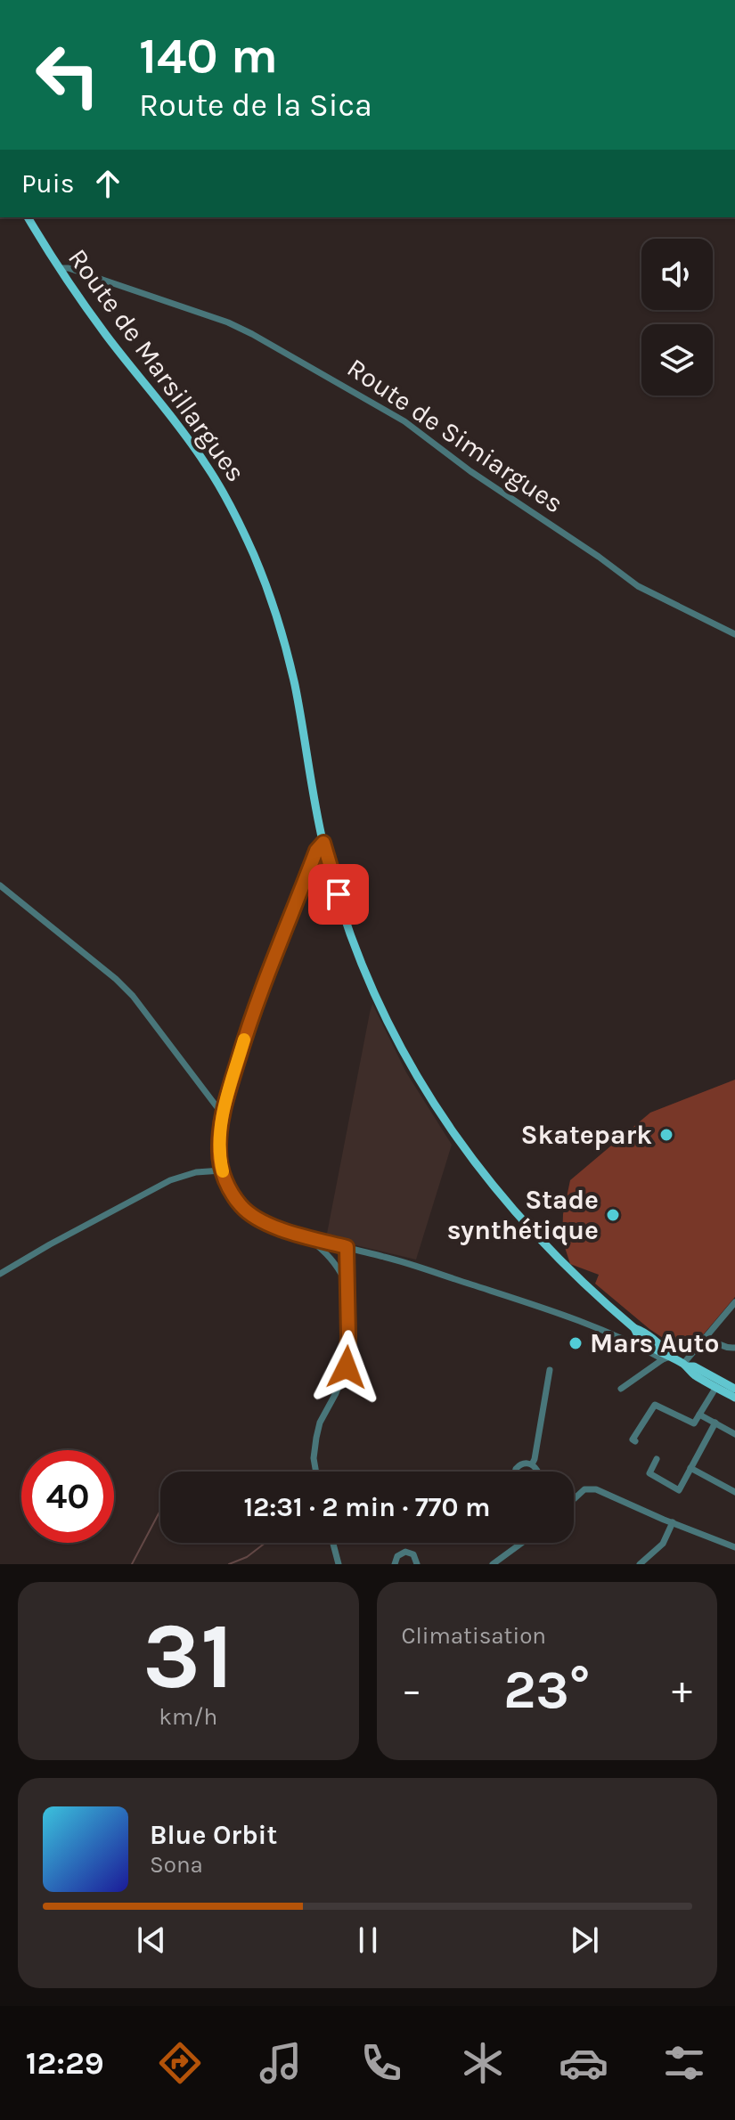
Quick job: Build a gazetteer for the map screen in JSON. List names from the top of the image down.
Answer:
{
  "streets": {
    "main road": ["Route de Marsillargues"],
    "street": ["Route de Simiargues"]
  },
  "crossings": [
    ["Route de Marsillargues", "Route de Simiargues"]
  ],
  "places": ["Skatepark", "Stade synthétique", "Mars Auto"],
  "page": {
    "turn": ["140 m", "Route de la Sica"],
    "then": "Puis",
    "limit": "40",
    "trip": "12:31 · 2 min · 770 m",
    "tile": [
      ["31", "km/h"],
      "Climatisation"
    ],
    "heat": ["−", "23°", "+"],
    "song": ["Blue Orbit", "Sona"],
    "tabs": "12:29"
  }
}
